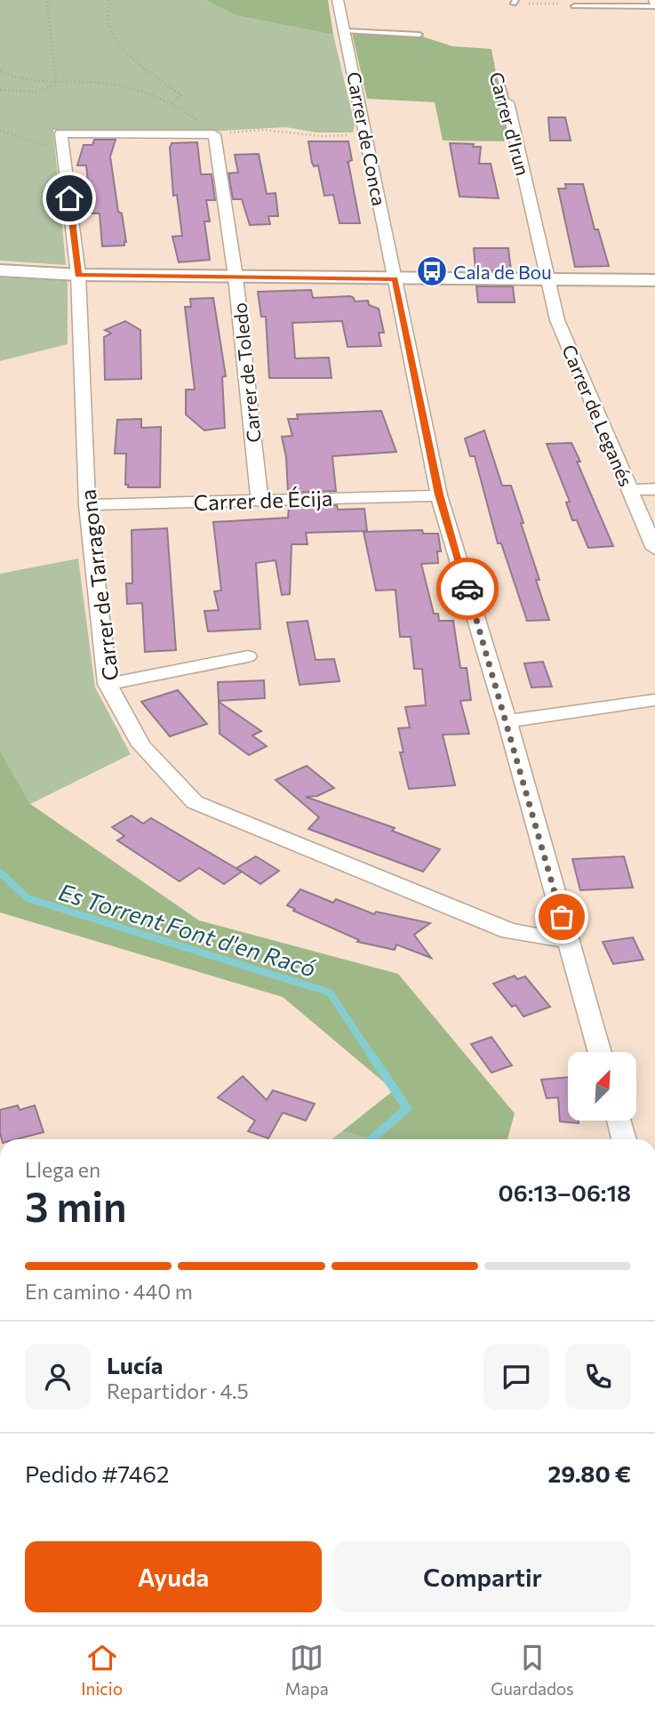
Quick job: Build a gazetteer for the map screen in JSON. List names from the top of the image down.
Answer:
{
  "streets": {
    "street": [
      "Carrer d'Irun",
      "Carrer de Conca",
      "Carrer de Toledo",
      "Carrer de Leganés",
      "Carrer de Écija",
      "Carrer de Tarragona"
    ]
  },
  "crossings": [
    ["Carrer d'Irun", "Carrer de Leganés"],
    ["Carrer de Conca", "Carrer de Écija"],
    ["Carrer de Conca", "Carrer de Tarragona"],
    ["Carrer de Toledo", "Carrer de Écija"],
    ["Carrer de Toledo", "Carrer de Tarragona"],
    ["Carrer de Écija", "Carrer de Tarragona"]
  ],
  "water": ["Es Torrent Font d'en Racó"],
  "places": {
    "bus stop": ["Cala de Bou"]
  },
  "north": "top right",
  "page": {
    "heading": ["3 min", "Llega en", "06:13–06:18"],
    "panel": [
      "Lucía",
      "Repartidor · 4.5",
      "Pedido #7462",
      "29.80 €"
    ],
    "bar": "En camino · 440 m",
    "buttons": ["Ayuda", "Compartir"],
    "tabs": ["Inicio", "Mapa", "Guardados"]
  }
}
